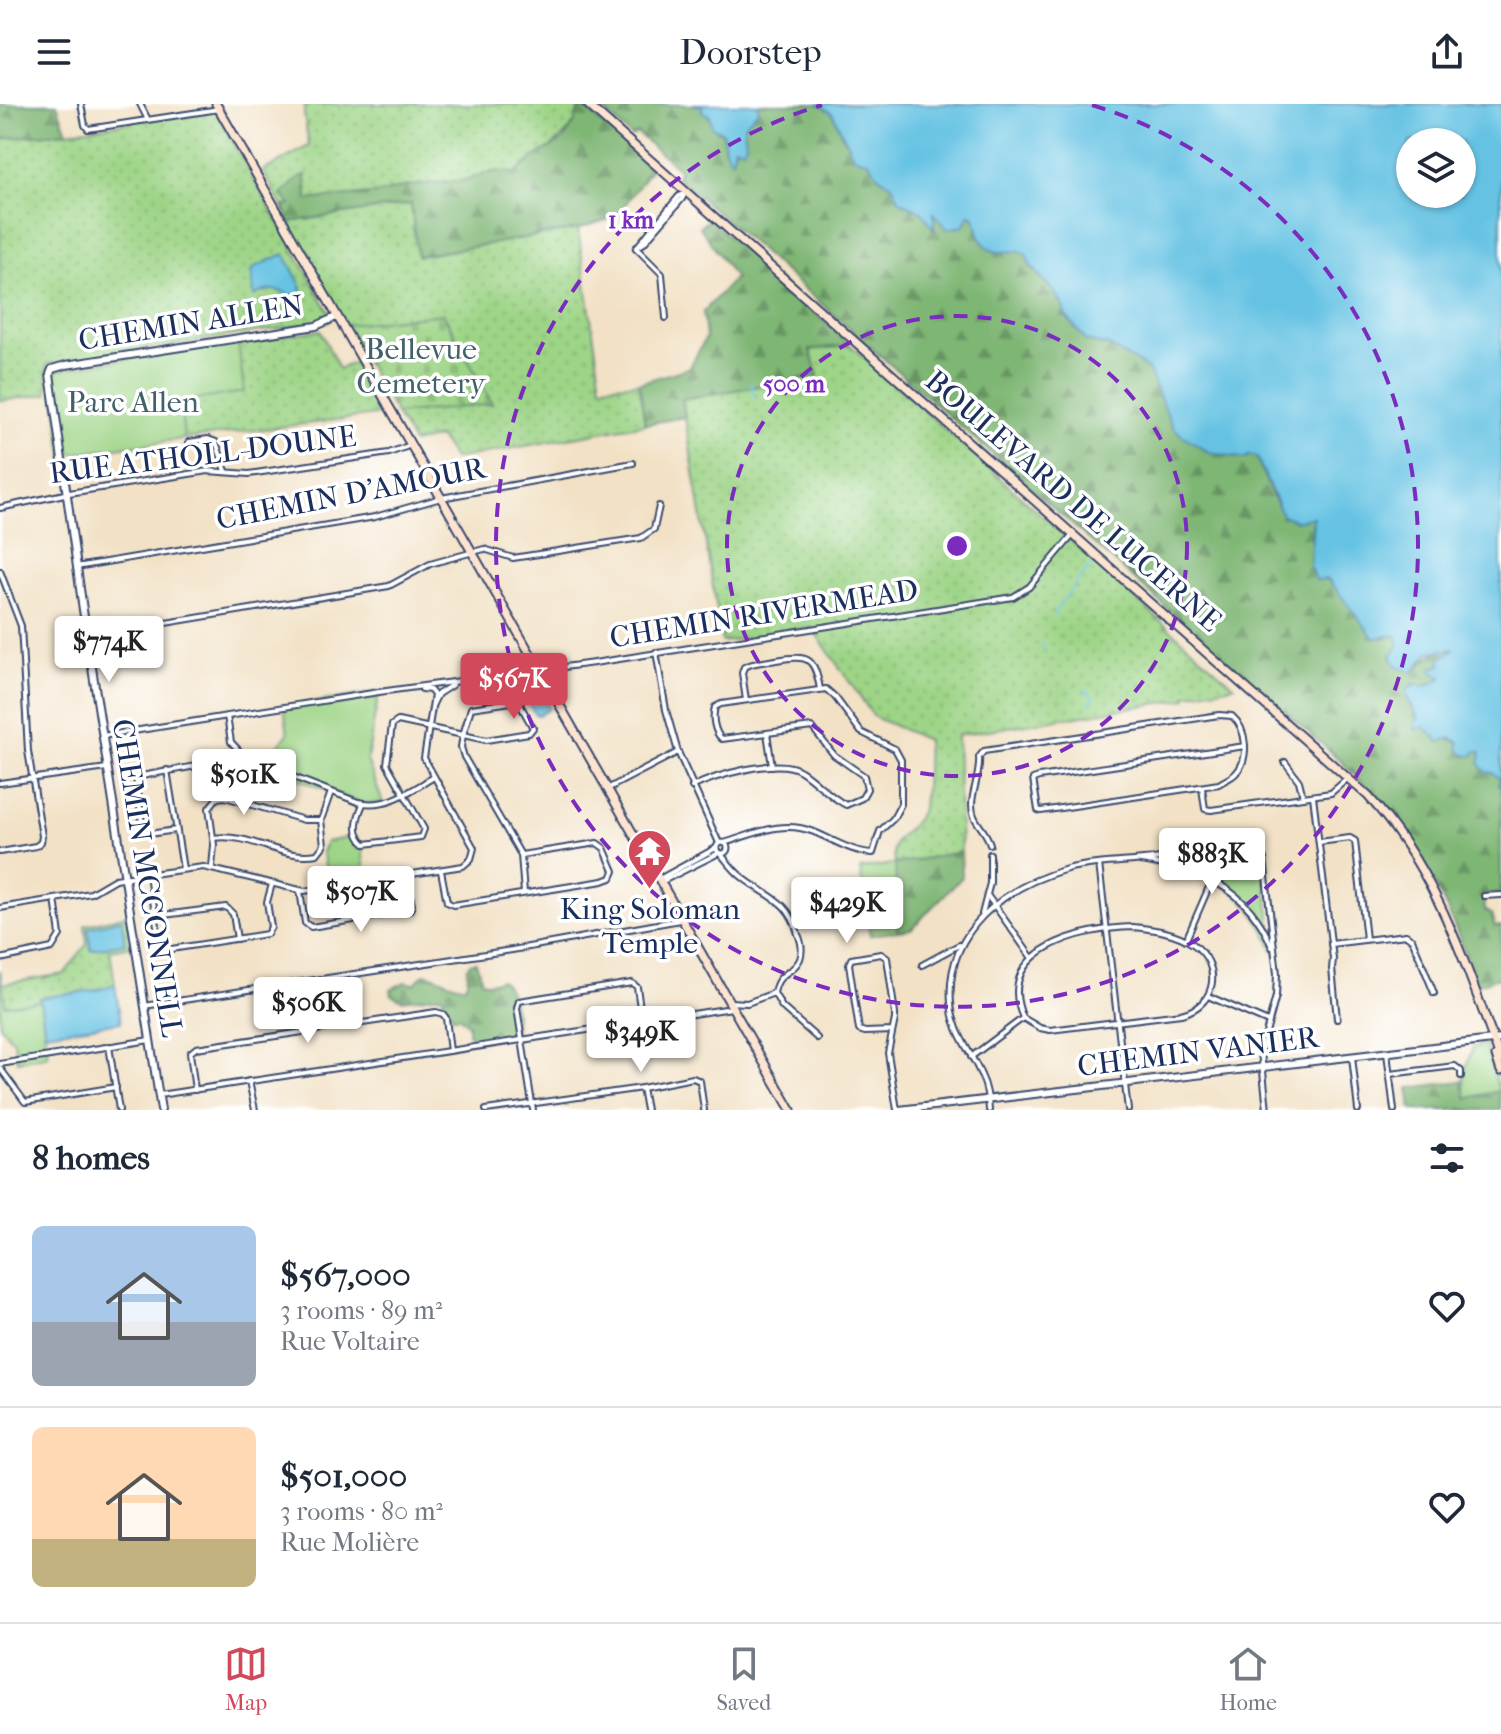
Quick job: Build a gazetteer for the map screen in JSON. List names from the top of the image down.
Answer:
{
  "streets": {
    "main road": ["BOULEVARD DE LUCERNE"],
    "street": [
      "CHEMIN ALLEN",
      "RUE ATHOLL-DOUNE",
      "CHEMIN D'AMOUR",
      "CHEMIN RIVERMEAD",
      "CHEMIN MCCONNELL",
      "CHEMIN VANIER"
    ]
  },
  "crossings": [
    ["CHEMIN ALLEN", "CHEMIN MCCONNELL"],
    ["RUE ATHOLL-DOUNE", "CHEMIN MCCONNELL"],
    ["CHEMIN D'AMOUR", "CHEMIN MCCONNELL"],
    ["BOULEVARD DE LUCERNE", "CHEMIN RIVERMEAD"],
    ["BOULEVARD DE LUCERNE", "CHEMIN VANIER"],
    ["CHEMIN RIVERMEAD", "CHEMIN MCCONNELL"]
  ],
  "parks": ["Bellevue Cemetery", "Parc Allen"],
  "places": {
    "temple": ["King Soloman Temple"]
  },
  "page": {
    "header": "Doorstep",
    "price": [
      "$774K",
      "$567K",
      "$501K",
      "$883K",
      "$507K",
      "$429K",
      "$506K",
      "$349K"
    ],
    "heading": "8 homes",
    "list": [
      {
        "name": "$567,000",
        "note": "3 rooms · 89 m² · Rue Voltaire"
      },
      {
        "name": "$501,000",
        "note": "3 rooms · 80 m² · Rue Molière"
      }
    ],
    "tabs": ["Map", "Saved", "Home"]
  },
  "rings": ["1 km", "500 m"]
}
